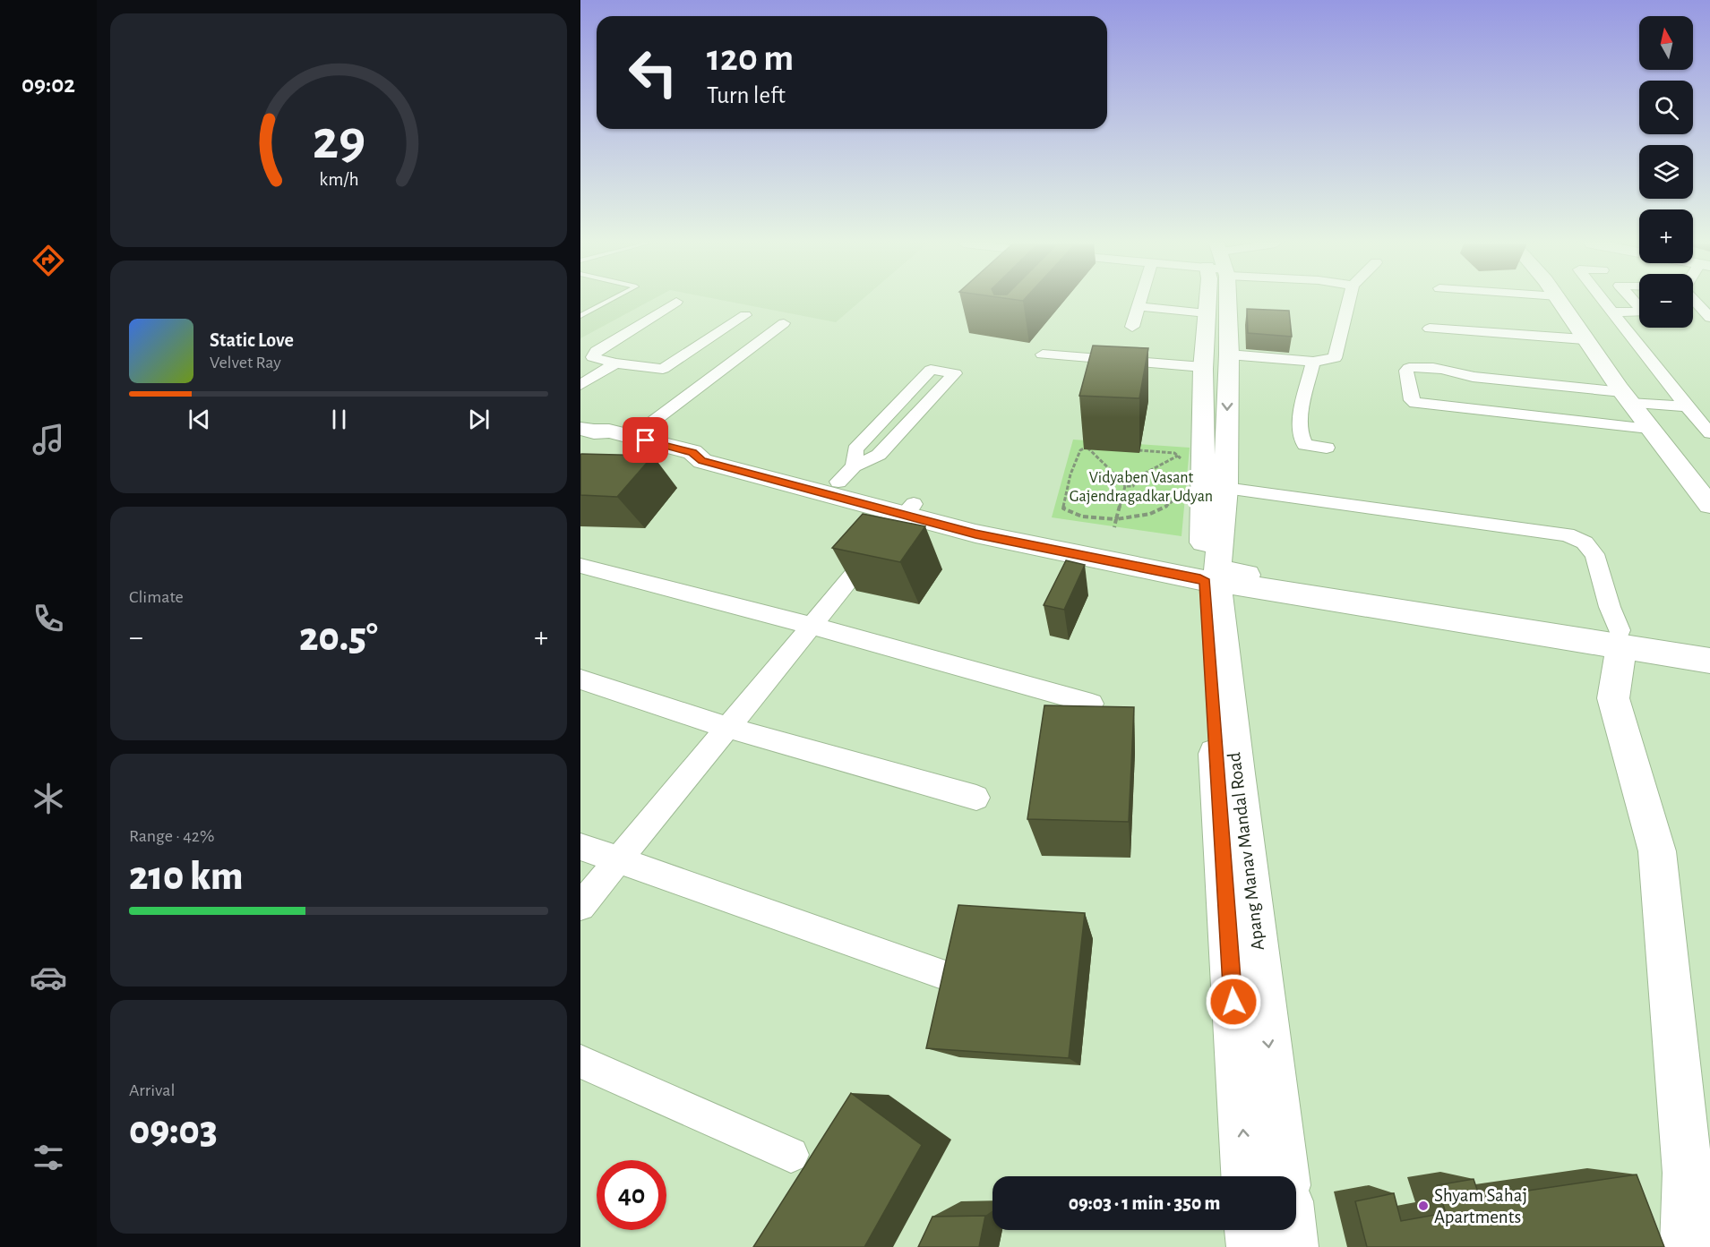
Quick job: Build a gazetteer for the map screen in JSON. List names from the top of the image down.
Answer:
{
  "streets": {
    "street": ["Apang Manav Mandal Road"]
  },
  "parks": ["Vidyaben Vasant Gajendragadkar Udyan"],
  "places": ["Shyam Sahaj Apartments"],
  "north": "top",
  "page": {
    "tabs": "09:02",
    "map_buttons": ["+", "−"],
    "turn": ["120 m", "Turn left"],
    "song": ["Static Love", "Velvet Ray"],
    "tile": [
      "Climate",
      ["Range · 42%", "210 km"],
      ["Arrival", "09:03"]
    ],
    "heat": ["−", "20.5°", "+"],
    "limit": "40",
    "trip": "09:03 · 1 min · 350 m",
    "gauge": ["29", "km/h"]
  }
}
